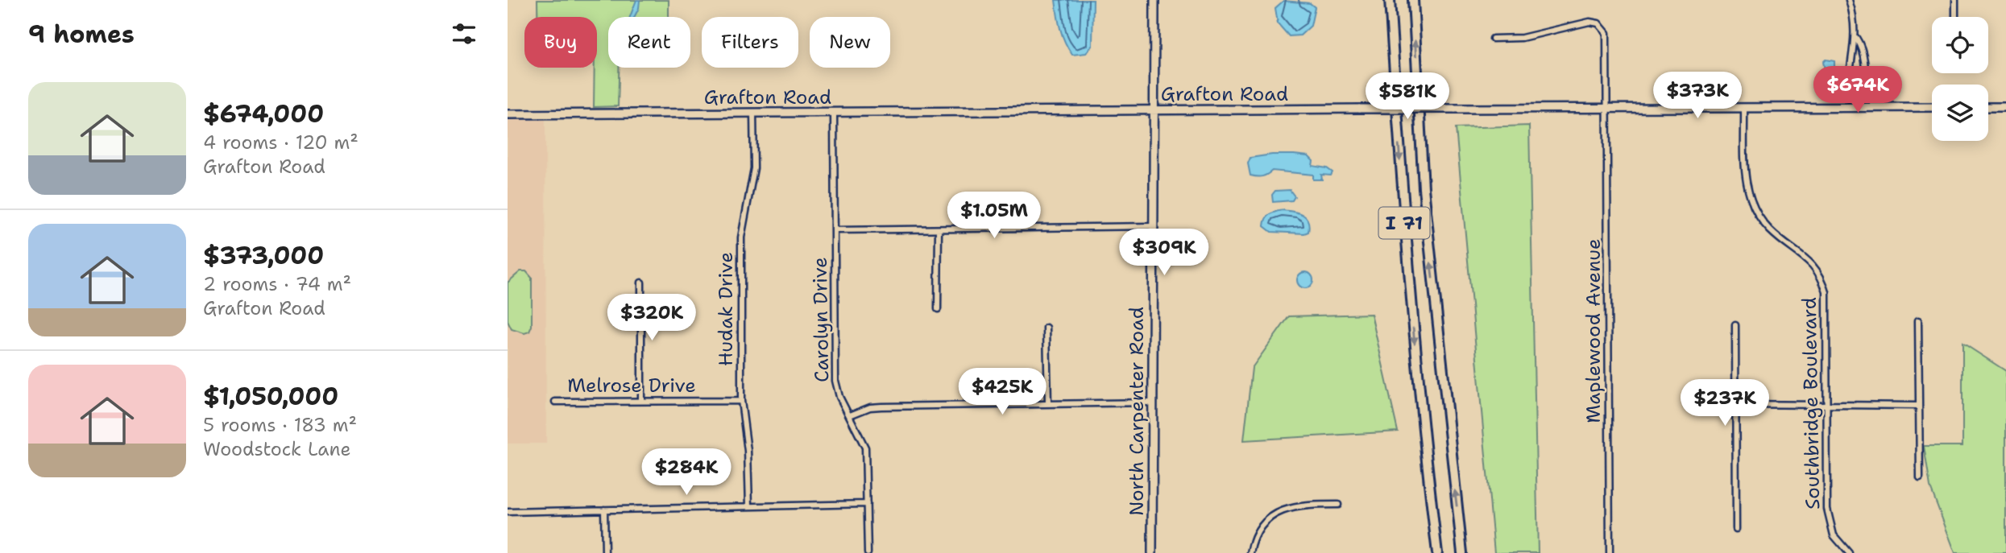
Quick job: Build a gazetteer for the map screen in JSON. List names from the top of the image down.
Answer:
{
  "streets": {
    "highway": ["I 71"],
    "street": [
      "Grafton Road",
      "Hudak Drive",
      "Carolyn Drive",
      "Maplewood Avenue",
      "Melrose Drive",
      "Southbridge Boulevard",
      "North Carpenter Road"
    ]
  },
  "crossings": [
    ["Grafton Road", "Hudak Drive"],
    ["Grafton Road", "Carolyn Drive"],
    ["Grafton Road", "Maplewood Avenue"],
    ["Grafton Road", "Southbridge Boulevard"],
    ["Grafton Road", "North Carpenter Road"],
    ["Hudak Drive", "Melrose Drive"]
  ],
  "page": {
    "heading": "9 homes",
    "chip": [
      "Buy",
      "Rent",
      "Filters",
      "New"
    ],
    "price": [
      "$674K",
      "$373K",
      "$581K",
      "$1.05M",
      "$309K",
      "$320K",
      "$425K",
      "$237K",
      "$284K"
    ],
    "list": [
      {
        "name": "$674,000",
        "note": "4 rooms · 120 m² · Grafton Road"
      },
      {
        "name": "$373,000",
        "note": "2 rooms · 74 m² · Grafton Road"
      },
      {
        "name": "$1,050,000",
        "note": "5 rooms · 183 m² · Woodstock Lane"
      }
    ]
  }
}
